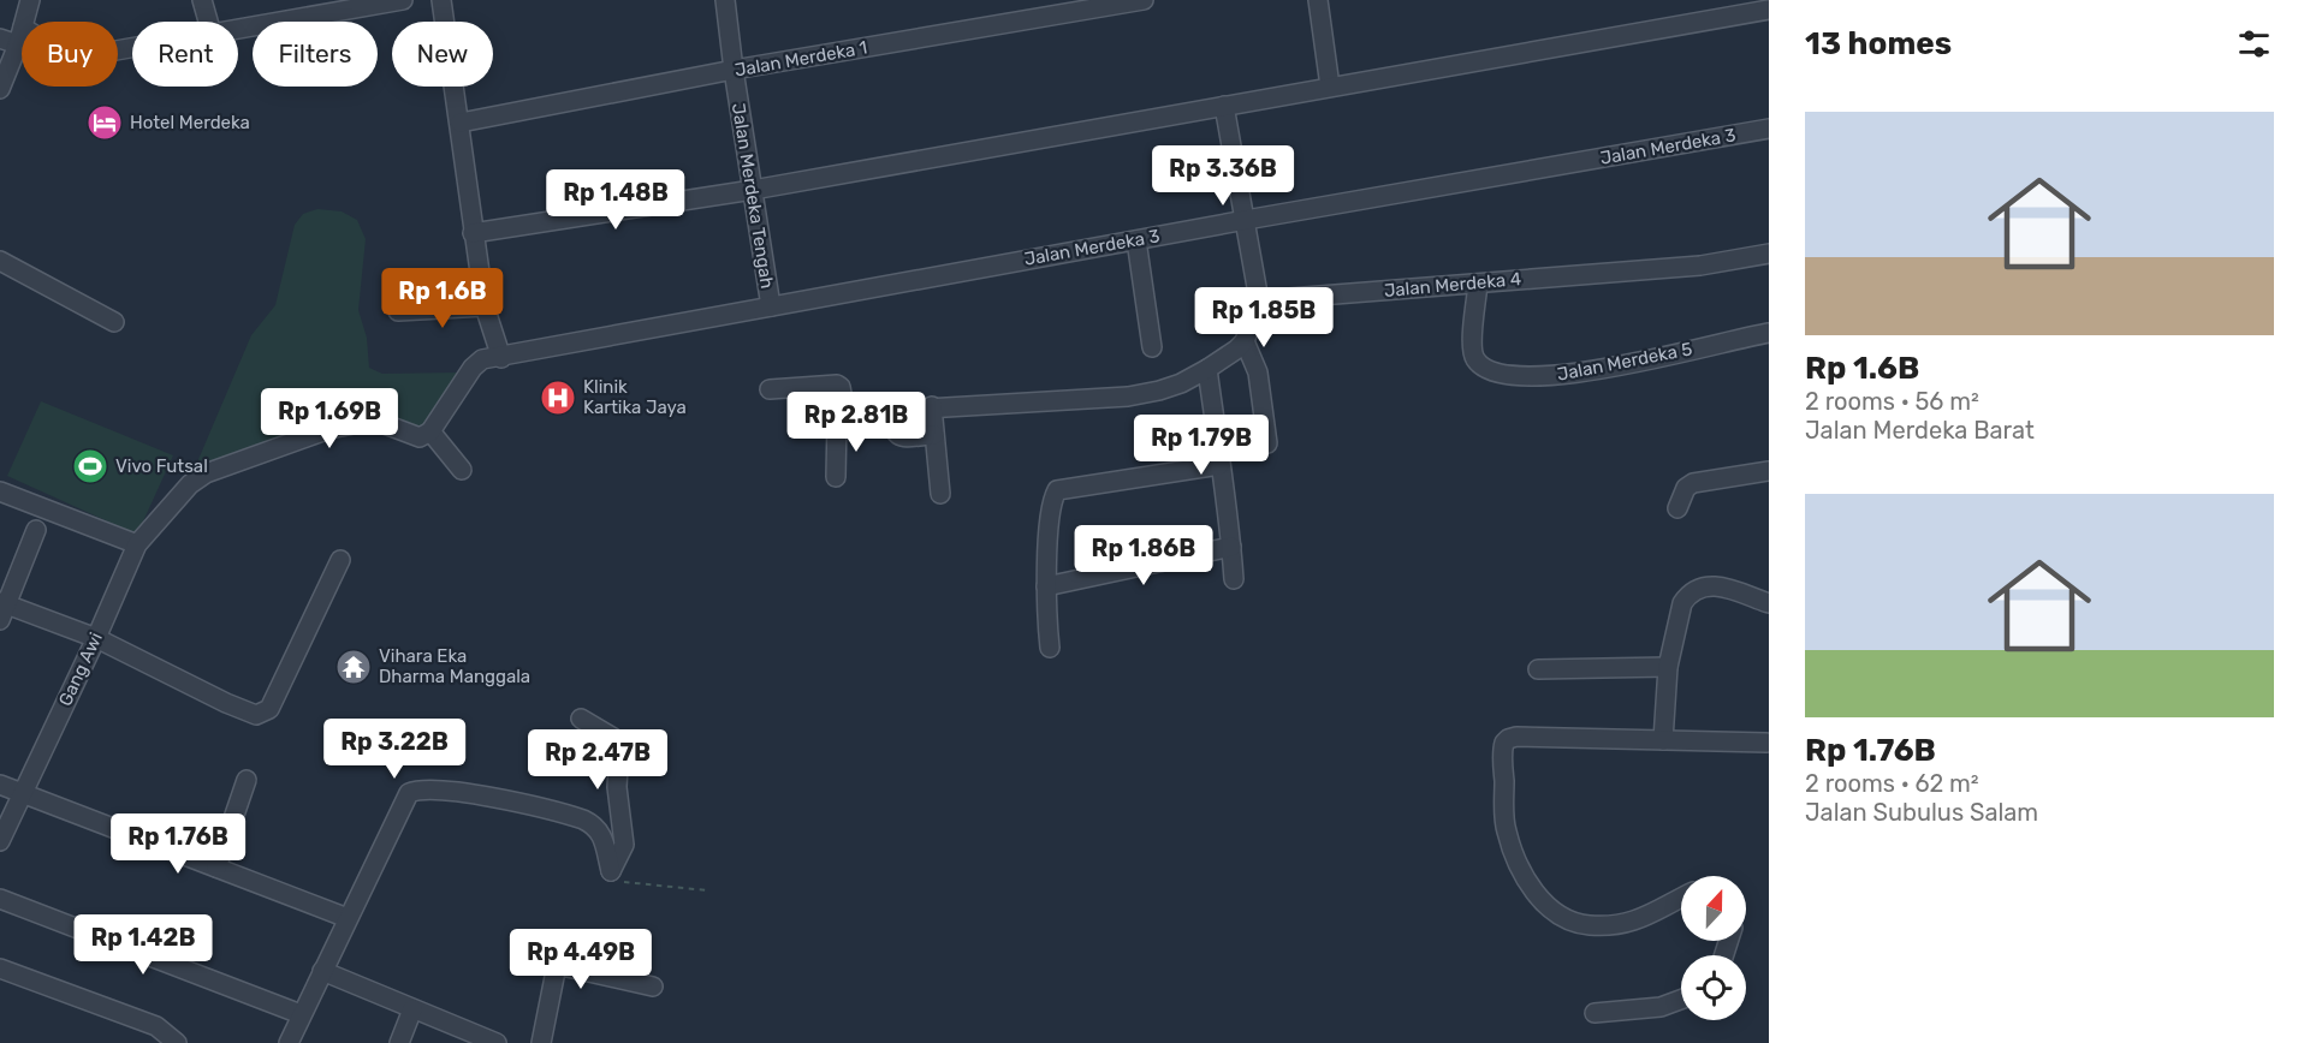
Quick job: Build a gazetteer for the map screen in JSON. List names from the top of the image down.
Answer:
{
  "streets": {
    "street": [
      "Jalan Merdeka 1",
      "Jalan Merdeka 3",
      "Jalan Merdeka Tengah",
      "Jalan Merdeka 4",
      "Jalan Merdeka 5",
      "Gang Awi"
    ]
  },
  "crossings": [
    ["Jalan Merdeka 1", "Jalan Merdeka Tengah"],
    ["Jalan Merdeka 3", "Jalan Merdeka Tengah"],
    ["Jalan Merdeka 3", "Gang Awi"],
    ["Jalan Merdeka 4", "Jalan Merdeka 5"]
  ],
  "places": {
    "hotel": ["Hotel Merdeka"],
    "hospital": ["Klinik Kartika Jaya"],
    "sports": ["Vivo Futsal"],
    "temple": ["Vihara Eka Dharma Manggala"]
  },
  "north": "top",
  "page": {
    "heading": "13 homes",
    "chip": [
      "Buy",
      "Rent",
      "Filters",
      "New"
    ],
    "list": [
      {
        "name": "Rp 1.6B",
        "note": "2 rooms · 56 m² · Jalan Merdeka Barat"
      },
      {
        "name": "Rp 1.76B",
        "note": "2 rooms · 62 m² · Jalan Subulus Salam"
      }
    ],
    "price": [
      "Rp 3.36B",
      "Rp 1.48B",
      "Rp 1.6B",
      "Rp 1.85B",
      "Rp 1.69B",
      "Rp 2.81B",
      "Rp 1.79B",
      "Rp 1.86B",
      "Rp 3.22B",
      "Rp 2.47B",
      "Rp 1.76B",
      "Rp 1.42B",
      "Rp 4.49B"
    ]
  }
}
